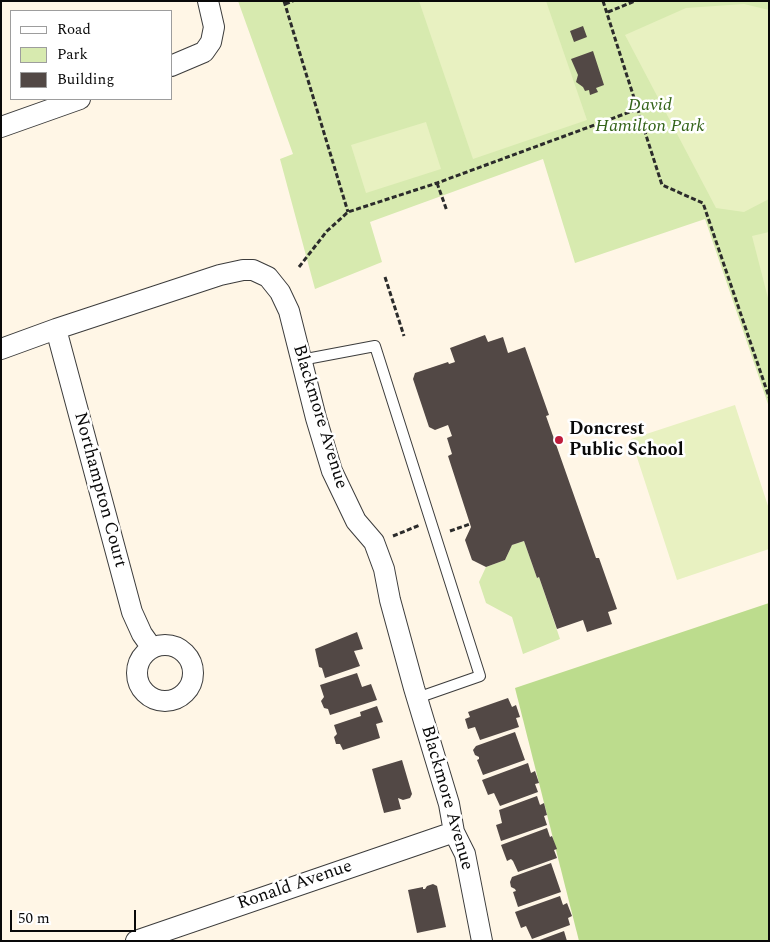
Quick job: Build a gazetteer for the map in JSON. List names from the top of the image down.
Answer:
{
  "streets": {
    "street": ["Blackmore Avenue", "Northampton Court", "Ronald Avenue"]
  },
  "crossings": [
    ["Blackmore Avenue", "Northampton Court"],
    ["Blackmore Avenue", "Ronald Avenue"]
  ],
  "parks": ["David Hamilton Park"],
  "places": ["Doncrest Public School"],
  "legend": ["Road", "Park", "Building"],
  "scale_bar": "50 m"
}
